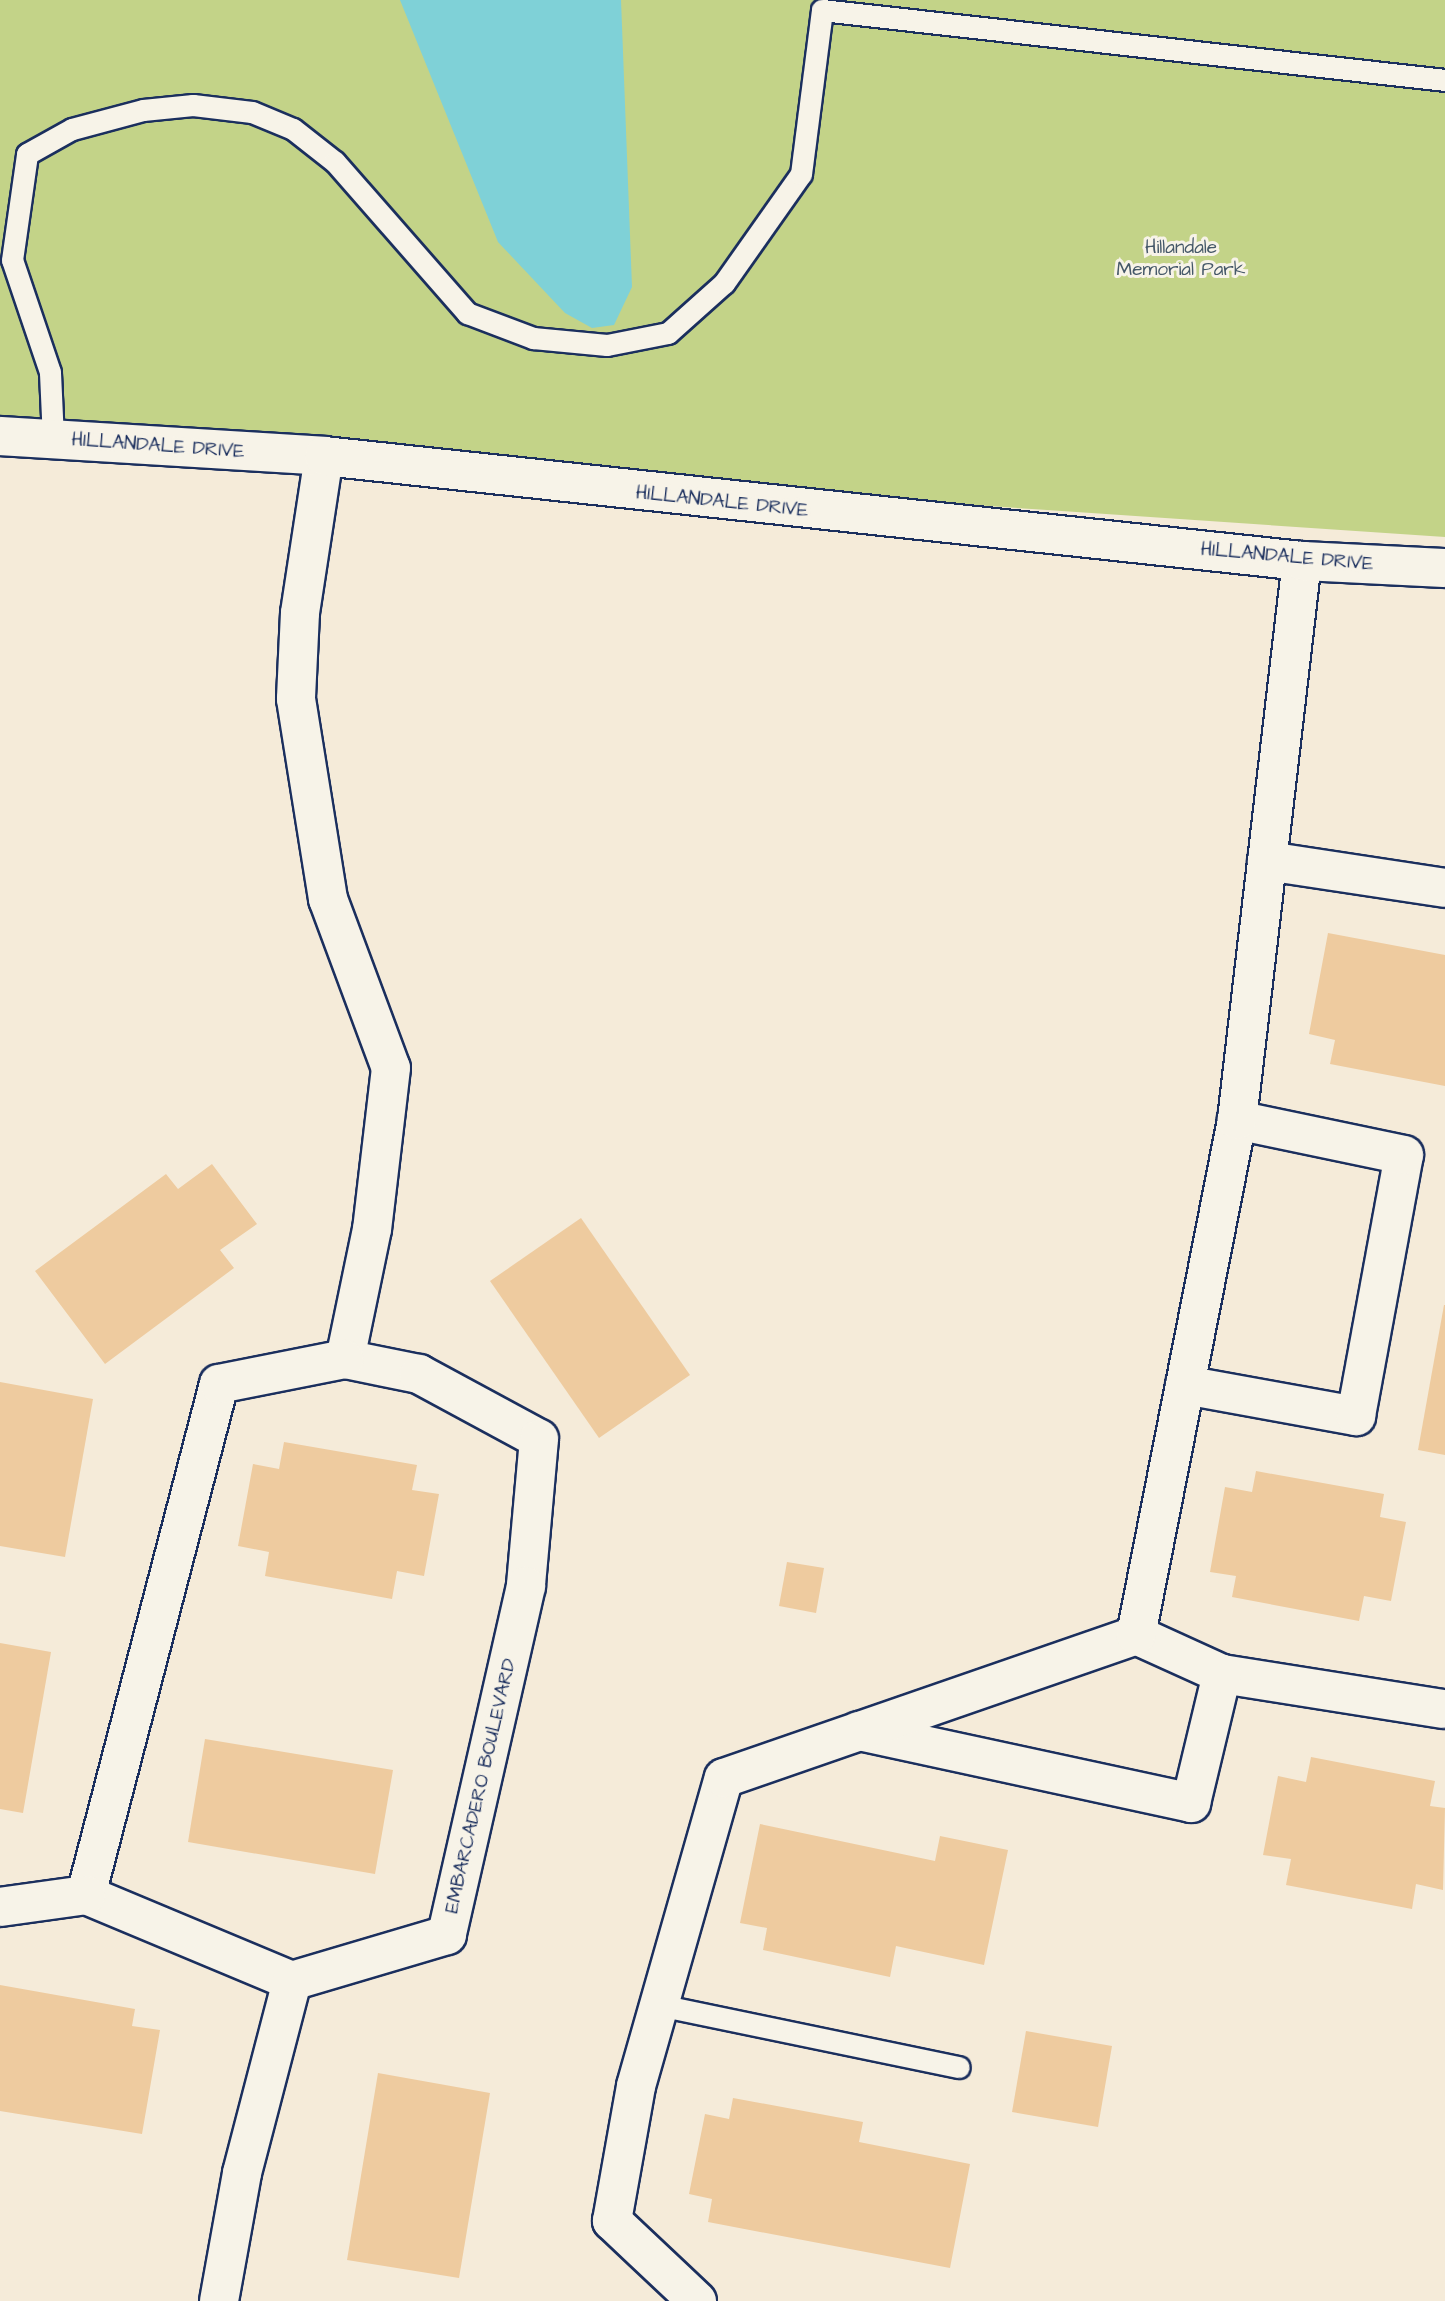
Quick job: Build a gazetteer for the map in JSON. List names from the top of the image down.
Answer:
{
  "streets": {
    "street": ["HILLANDALE DRIVE", "EMBARCADERO BOULEVARD"]
  },
  "parks": ["Hillandale Memorial Park"]
}
